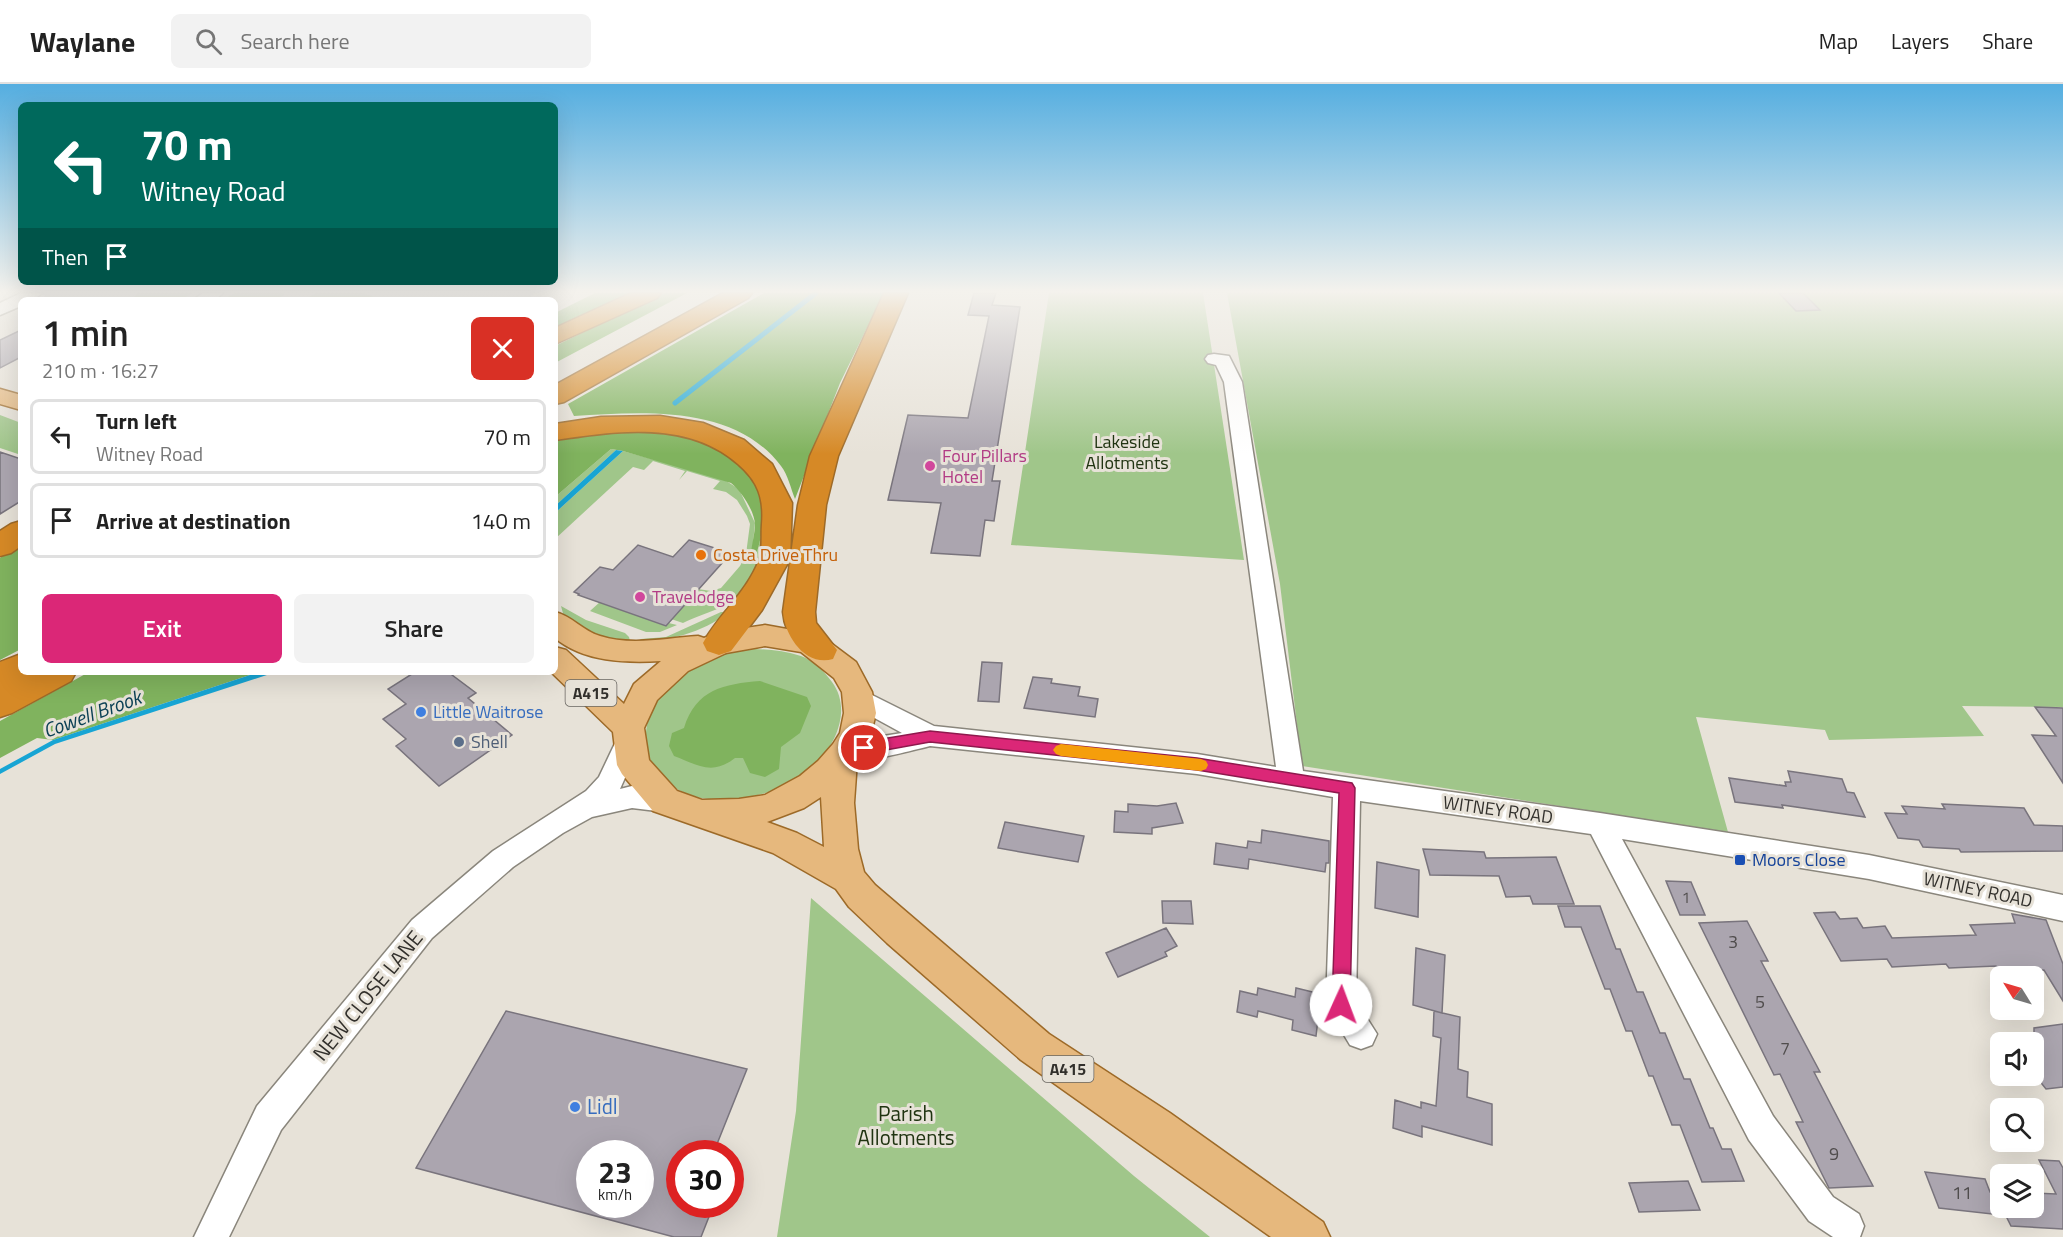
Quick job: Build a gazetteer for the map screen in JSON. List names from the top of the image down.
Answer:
{
  "streets": {
    "main road": ["A415"],
    "street": ["WITNEY ROAD", "NEW CLOSE LANE"]
  },
  "crossings": [
    ["A415", "WITNEY ROAD"],
    ["A415", "NEW CLOSE LANE"],
    ["WITNEY ROAD", "NEW CLOSE LANE"]
  ],
  "water": ["Cowell Brook"],
  "parks": ["Lakeside Allotments", "Parish Allotments"],
  "places": {
    "other": [
      "Four Pillars Hotel",
      "Costa Drive Thru",
      "Travelodge",
      "Little Waitrose",
      "Shell",
      "Lidl"
    ],
    "transit": ["Moors Close"]
  },
  "house_numbers": [
    "1",
    "3",
    "5",
    "7",
    "9",
    "11"
  ],
  "north": "top left",
  "page": {
    "header": "Waylane",
    "search": "Search here",
    "nav": ["Map", "Layers", "Share"],
    "turn": ["70 m", "Witney Road"],
    "then": "Then",
    "heading": ["1 min", "210 m · 16:27"],
    "list": [
      {
        "name": "Turn left",
        "note": "Witney Road",
        "value": "70 m"
      },
      {
        "name": "Arrive at destination",
        "value": "140 m"
      }
    ],
    "buttons": ["Exit", "Share"],
    "speed": "23 km/h",
    "limit": "30"
  }
}
